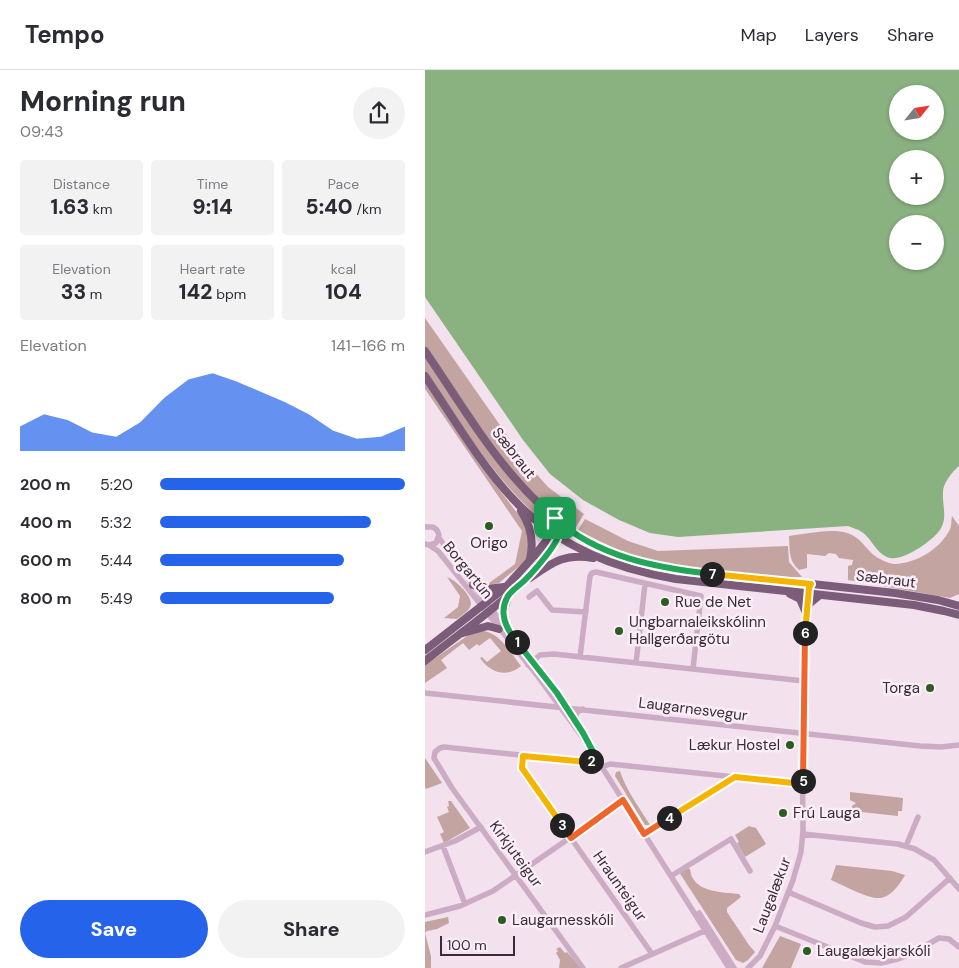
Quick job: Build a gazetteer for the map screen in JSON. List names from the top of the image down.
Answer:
{
  "streets": {
    "main road": ["Sæbraut"],
    "street": [
      "Borgartún",
      "Laugarnesvegur",
      "Kirkjuteigur",
      "Hraunteigur",
      "Laugalækur"
    ]
  },
  "crossings": [
    ["Sæbraut", "Laugalækur"],
    ["Borgartún", "Laugarnesvegur"],
    ["Laugarnesvegur", "Laugalækur"],
    ["Kirkjuteigur", "Hraunteigur"]
  ],
  "places": [
    "Origo",
    "Rue de Net",
    "Ungbarnaleikskólinn Hallgerðargötu",
    "Torga",
    "Lækur Hostel",
    "Frú Lauga",
    "Laugarnesskóli",
    "Laugalækjarskóli"
  ],
  "scale_bar": "100 m",
  "north": "top right",
  "page": {
    "header": "Tempo",
    "nav": ["Map", "Layers", "Share"],
    "heading": ["Morning run", "09:43"],
    "map_buttons": ["+", "−"],
    "stats": [
      ["Distance", "1.63 km"],
      ["Time", "9:14"],
      ["Pace", "5:40 /km"],
      ["Elevation", "33 m"],
      ["Heart rate", "142 bpm"],
      ["kcal", "104"]
    ],
    "chart": ["Elevation", "141–166 m"],
    "list": [
      {
        "name": "200 m",
        "note": "5:20"
      },
      {
        "name": "400 m",
        "note": "5:32"
      },
      {
        "name": "600 m",
        "note": "5:44"
      },
      {
        "name": "800 m",
        "note": "5:49"
      }
    ],
    "pins": [
      "7",
      "6",
      "1",
      "2",
      "5",
      "4",
      "3"
    ],
    "buttons": ["Save", "Share"],
    "scale": "100 m"
  }
}
